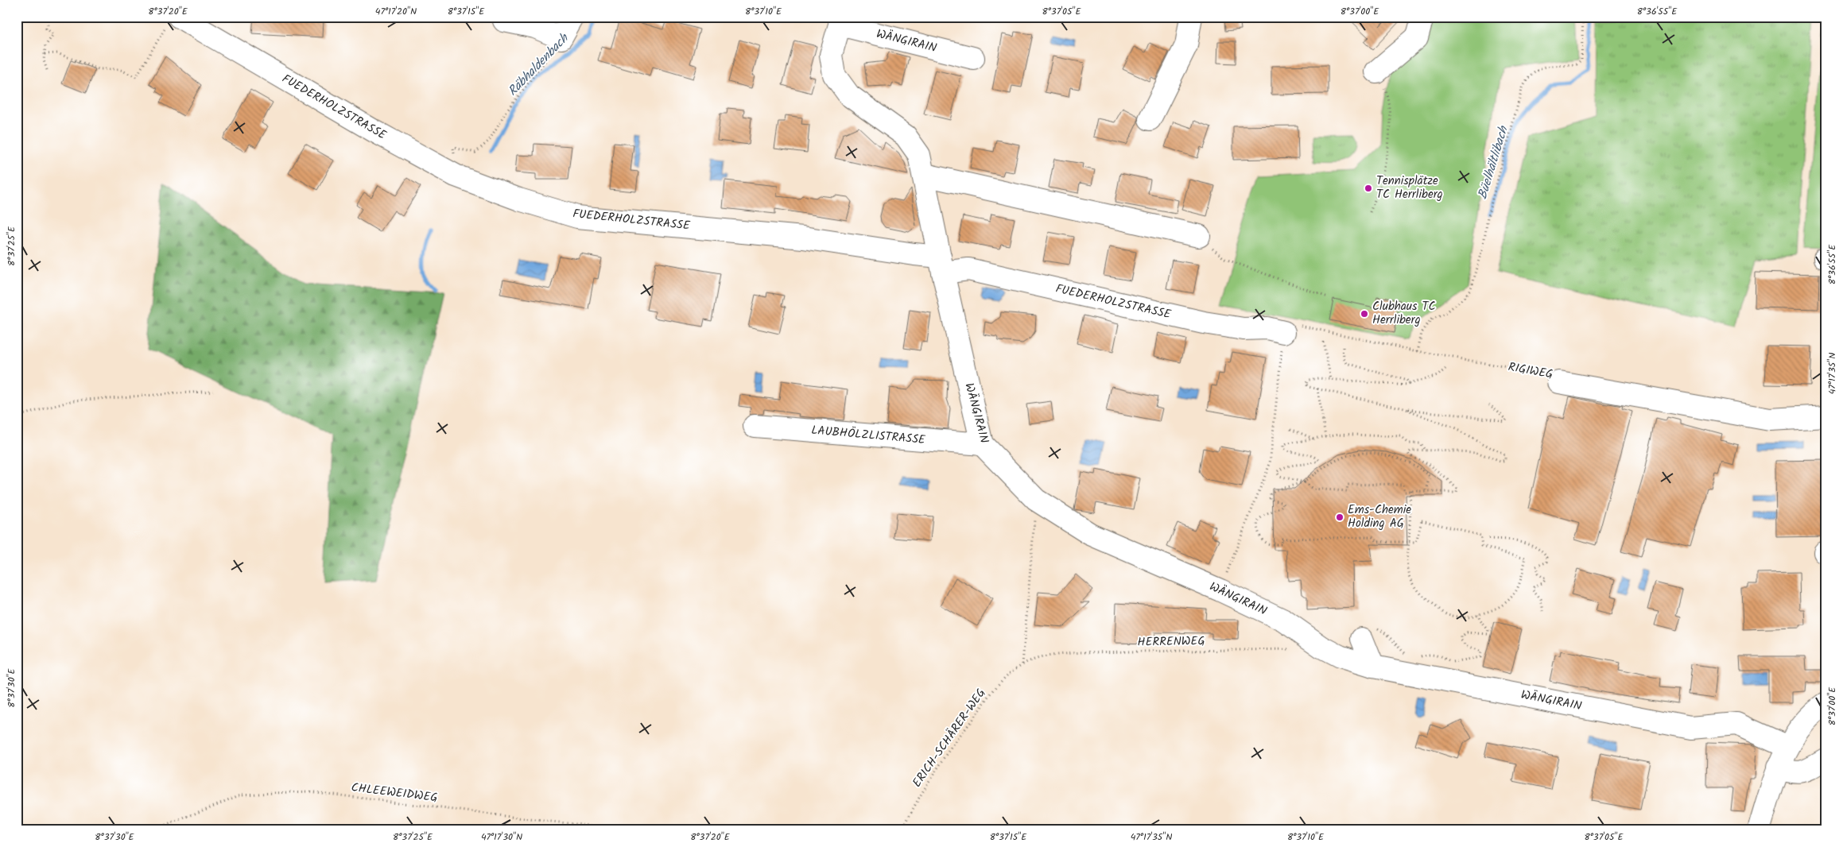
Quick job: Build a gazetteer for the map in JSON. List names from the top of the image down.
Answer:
{
  "streets": {
    "street": [
      "WÄNGIRAIN",
      "FUEDERHOLZSTRASSE",
      "RIGIWEG",
      "LAUBHÖLZLISTRASSE"
    ],
    "path": ["HERRENWEG", "ERICH-SCHÄRER-WEG", "CHLEEWEIDWEG"]
  },
  "crossings": [
    ["WÄNGIRAIN", "FUEDERHOLZSTRASSE"],
    ["WÄNGIRAIN", "LAUBHÖLZLISTRASSE"],
    ["WÄNGIRAIN", "HERRENWEG"],
    ["FUEDERHOLZSTRASSE", "RIGIWEG"],
    ["HERRENWEG", "ERICH-SCHÄRER-WEG"]
  ],
  "water": ["Räbhaldenbach", "Büelhältlibach"],
  "places": ["Tennisplätze TC Herrliberg", "Clubhaus TC Herrliberg", "Ems-Chemie Holding AG"],
  "coordinates": [
    "8°37'20\"E",
    "47°17'20\"N",
    "8°37'15\"E",
    "8°37'10\"E",
    "8°37'05\"E",
    "8°37'00\"E",
    "8°36'55\"E",
    "8°37'25\"E",
    "47°17'35\"N",
    "8°37'30\"E",
    "47°17'30\"N"
  ]
}
